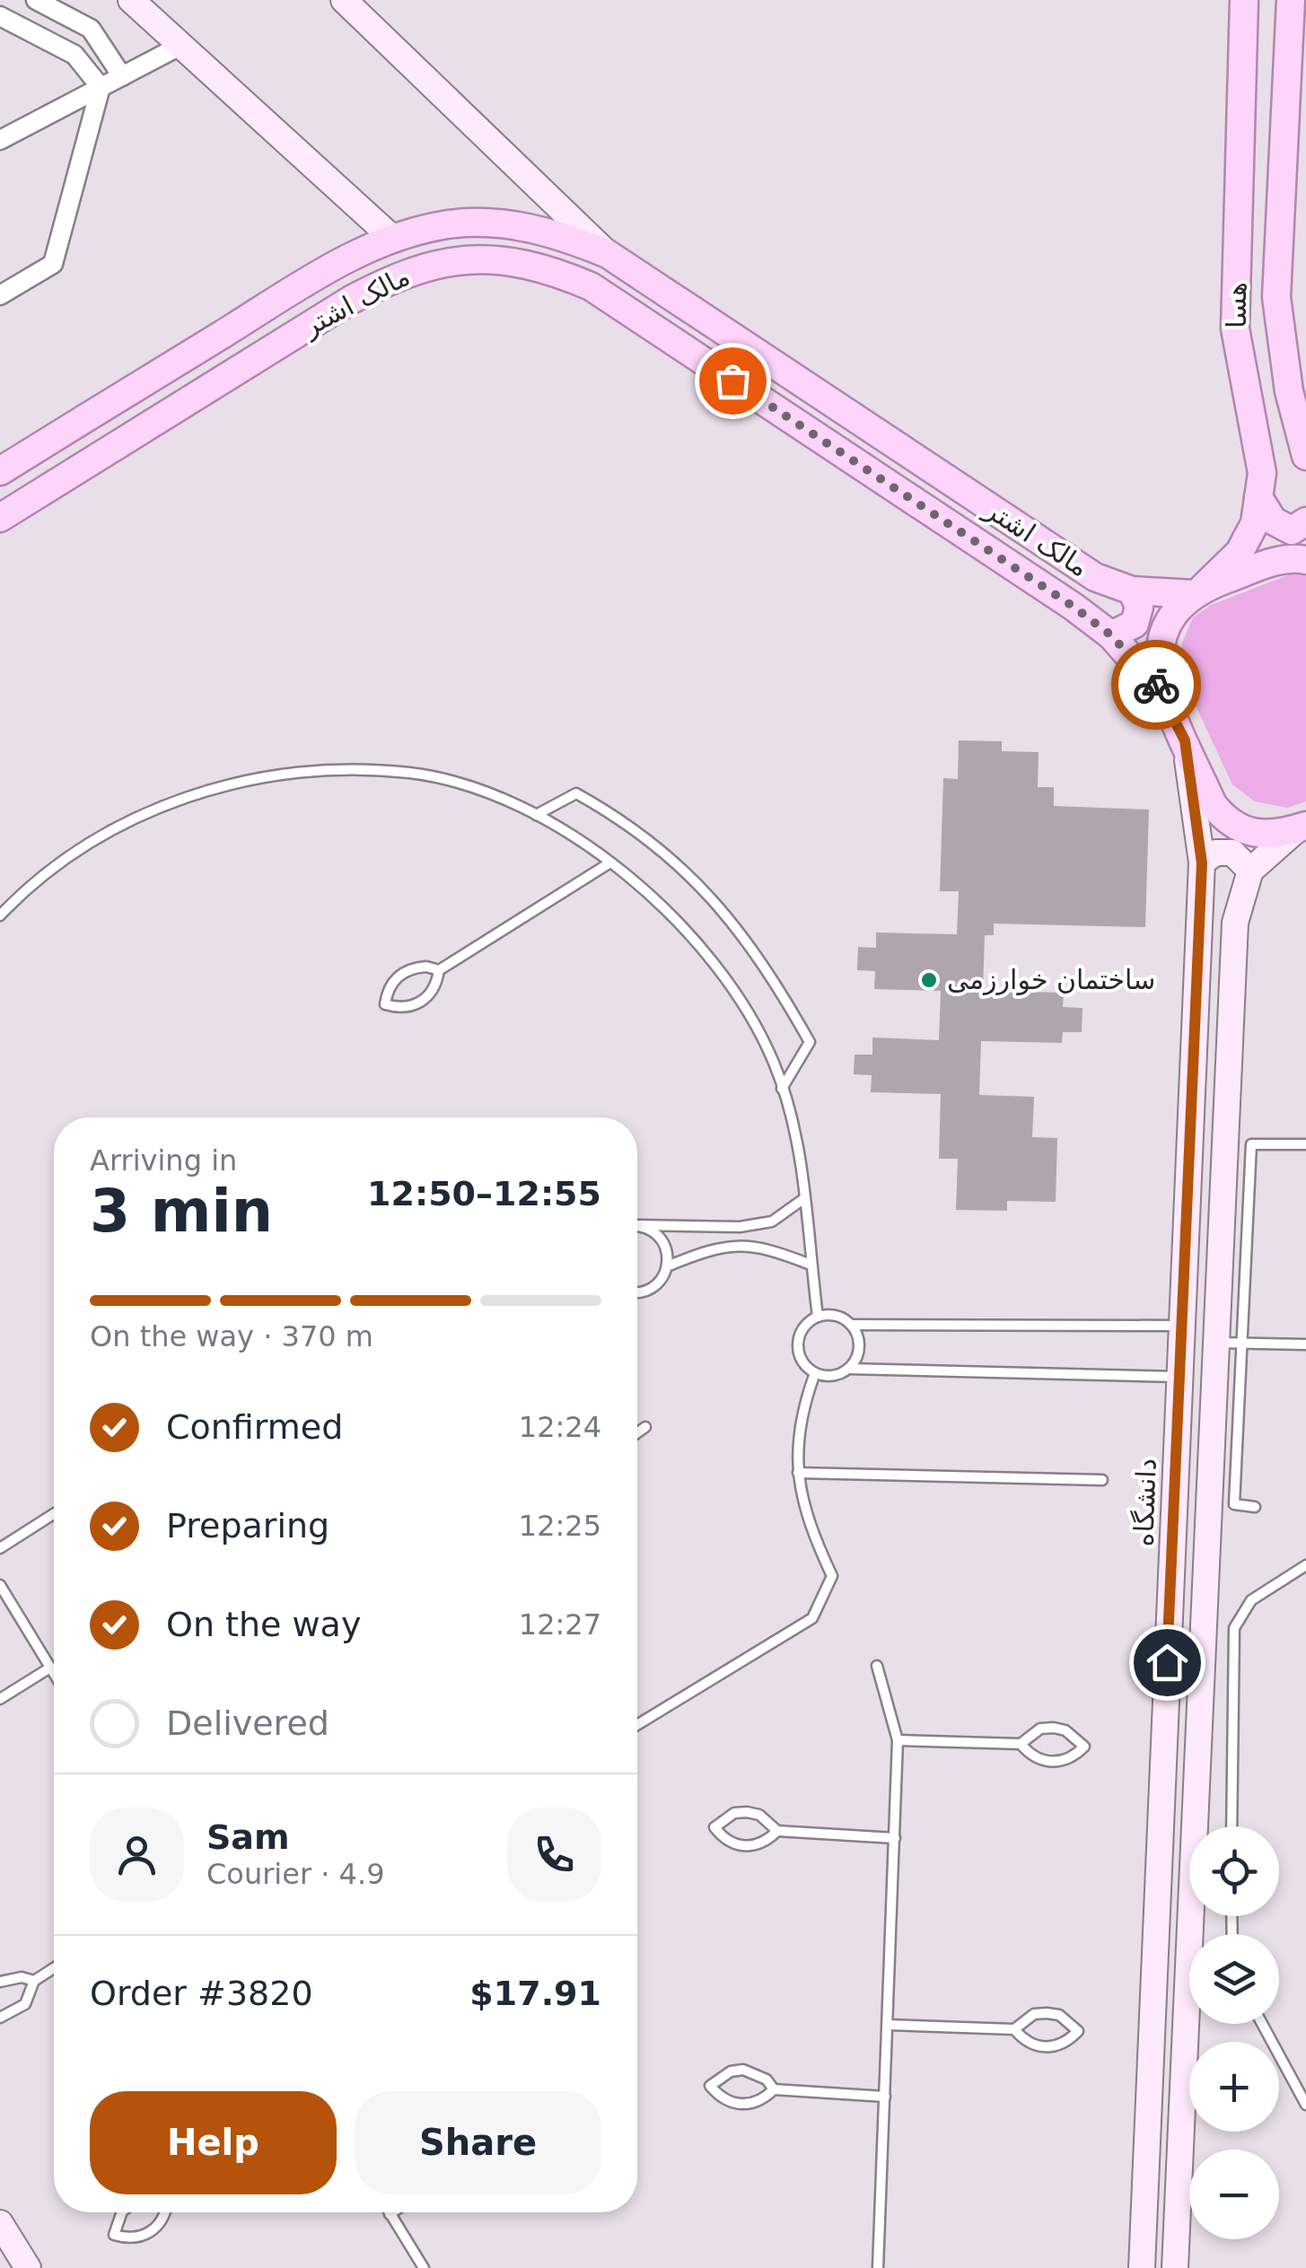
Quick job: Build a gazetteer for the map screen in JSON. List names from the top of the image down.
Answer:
{
  "streets": {
    "main road": ["مالک اشتر", "هسا", "دانشگاه"]
  },
  "crossings": [
    ["مالک اشتر", "هسا"]
  ],
  "places": ["ساختمان خوارزمی"],
  "page": {
    "heading": ["3 min", "Arriving in", "12:50–12:55"],
    "panel": [
      "Sam",
      "Courier · 4.9",
      "Order #3820",
      "$17.91"
    ],
    "bar": "On the way · 370 m",
    "list": [
      ["Confirmed", "12:24"],
      ["Preparing", "12:25"],
      ["On the way", "12:27"],
      "Delivered"
    ],
    "map_buttons": ["+", "−"],
    "buttons": ["Help", "Share"]
  }
}
